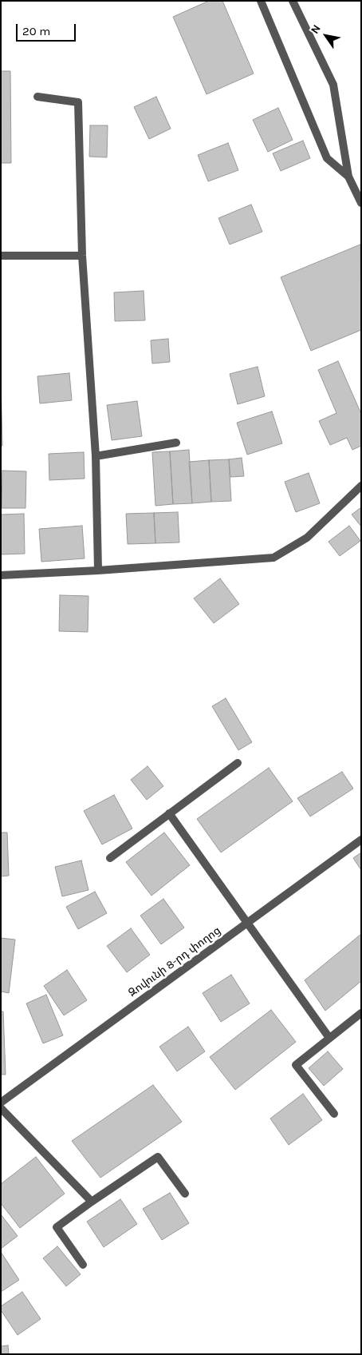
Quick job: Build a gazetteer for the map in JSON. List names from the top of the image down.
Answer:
{
  "streets": {
    "street": ["Զովունի 8-րդ փողոց"]
  },
  "scale_bar": "20 m",
  "north": "top left"
}
